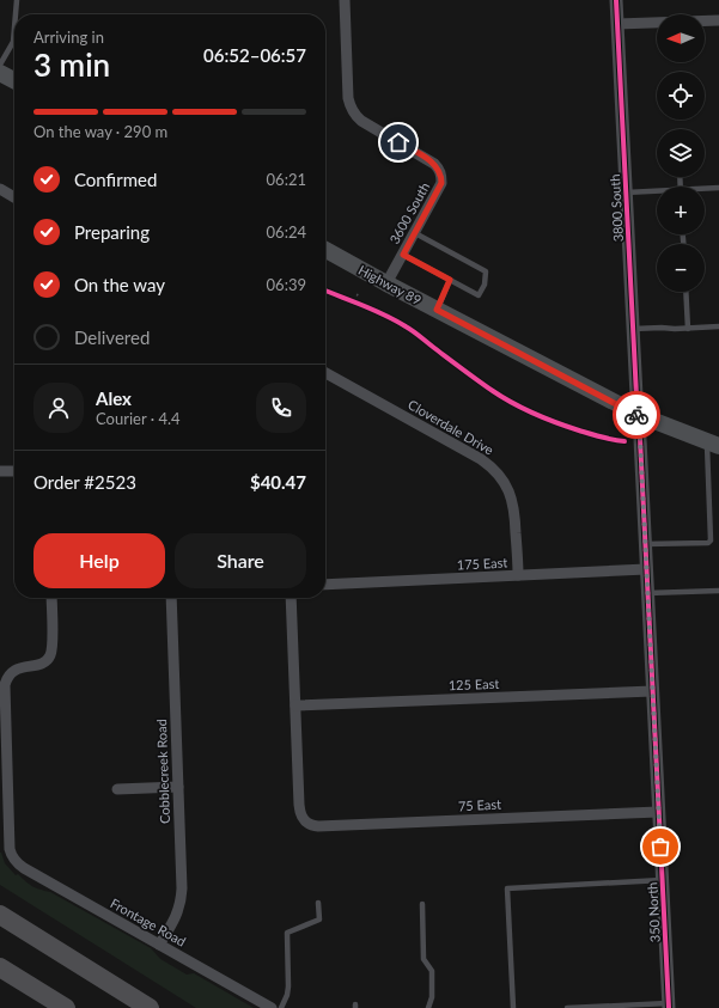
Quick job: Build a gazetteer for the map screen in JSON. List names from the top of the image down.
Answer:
{
  "streets": {
    "main road": ["Highway 89"],
    "street": [
      "3800 South",
      "3600 South",
      "Cloverdale Drive",
      "175 East",
      "125 East",
      "Cobblecreek Road",
      "75 East",
      "350 North",
      "Frontage Road"
    ]
  },
  "crossings": [
    ["3800 South", "Highway 89"],
    ["3800 South", "350 North"],
    ["3600 South", "Highway 89"],
    ["Highway 89", "350 North"],
    ["Cloverdale Drive", "175 East"],
    ["175 East", "350 North"],
    ["125 East", "75 East"],
    ["125 East", "350 North"],
    ["Cobblecreek Road", "Frontage Road"],
    ["75 East", "350 North"]
  ],
  "north": "left",
  "page": {
    "map_buttons": ["+", "−"],
    "heading": ["3 min", "Arriving in", "06:52–06:57"],
    "panel": [
      "Alex",
      "Courier · 4.4",
      "Order #2523",
      "$40.47"
    ],
    "bar": "On the way · 290 m",
    "list": [
      ["Confirmed", "06:21"],
      ["Preparing", "06:24"],
      ["On the way", "06:39"],
      "Delivered"
    ],
    "buttons": ["Help", "Share"]
  }
}
